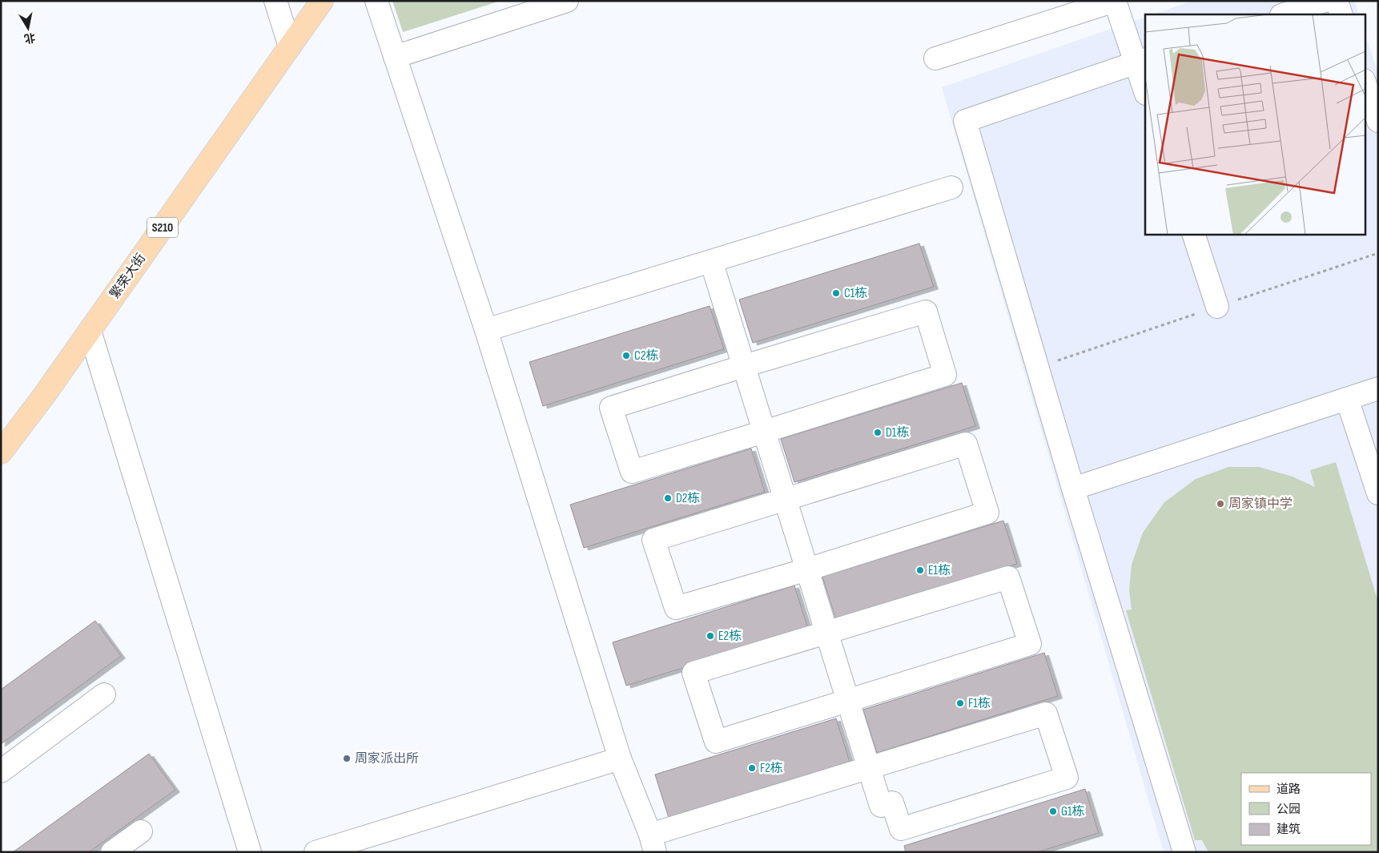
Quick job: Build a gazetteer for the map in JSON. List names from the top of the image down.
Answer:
{
  "streets": {
    "main road": ["S210", "繁荣大街"]
  },
  "places": [
    "C1栋",
    "C2栋",
    "D1栋",
    "D2栋",
    "周家镇中学",
    "E1栋",
    "E2栋",
    "F1栋",
    "周家派出所",
    "F2栋",
    "G1栋"
  ],
  "legend": ["道路", "公园", "建筑"],
  "north": "bottom"
}
